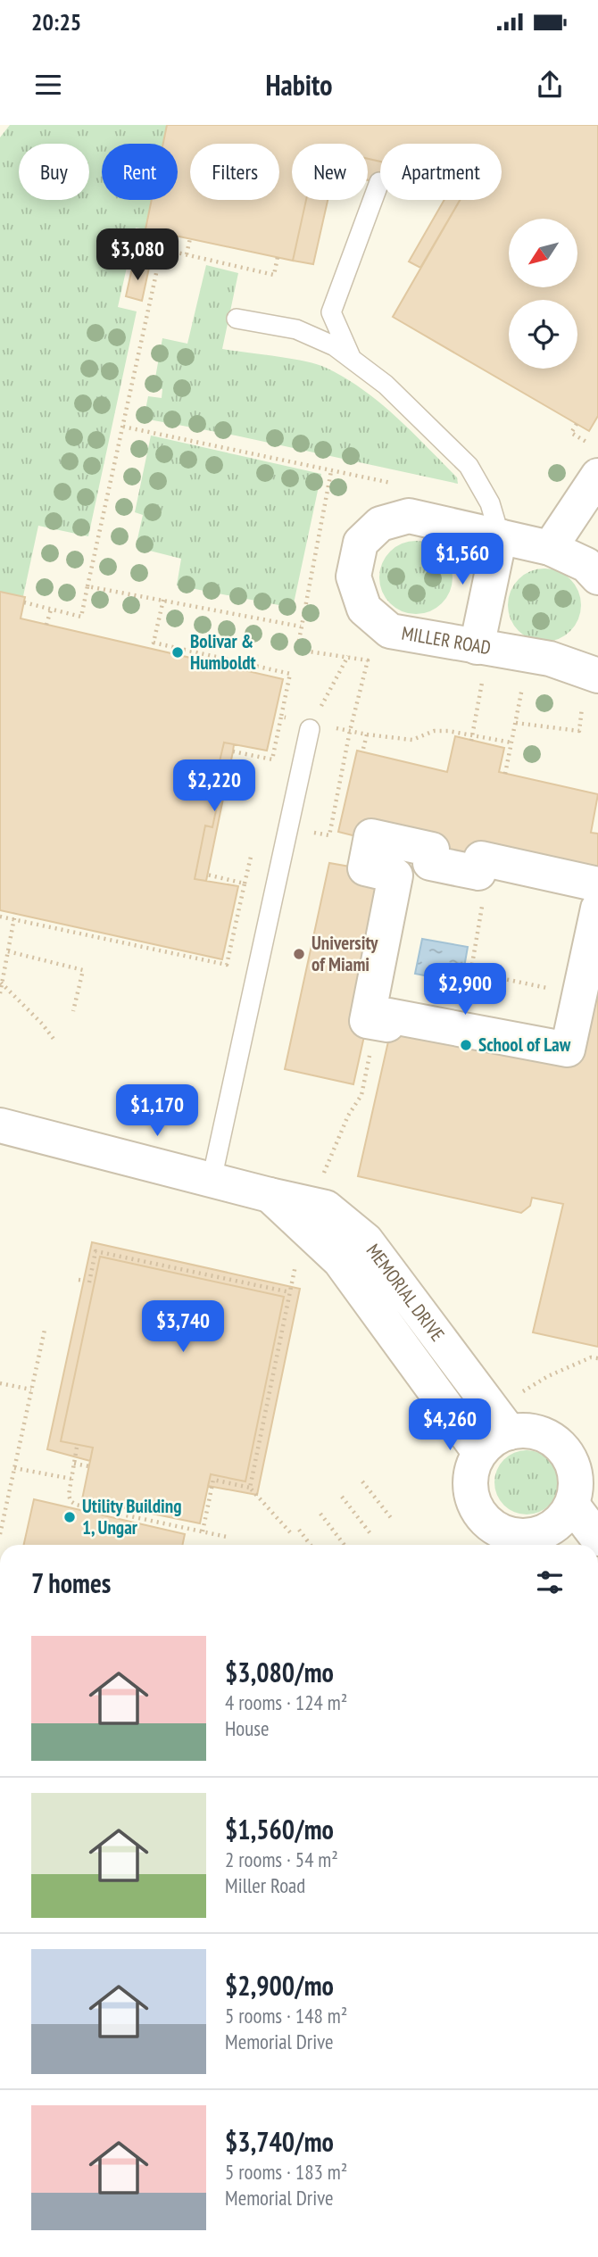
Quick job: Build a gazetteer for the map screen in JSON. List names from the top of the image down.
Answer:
{
  "streets": {
    "street": ["MILLER ROAD", "MEMORIAL DRIVE"]
  },
  "places": [
    "Bolivar & Humboldt",
    "University of Miami",
    "School of Law",
    "Utility Building 1, Ungar"
  ],
  "north": "bottom left",
  "page": {
    "status": "20:25",
    "header": "Habito",
    "chip": [
      "Buy",
      "Rent",
      "Filters",
      "New",
      "Apartment"
    ],
    "price": [
      "$3,080",
      "$1,560",
      "$2,220",
      "$2,900",
      "$1,170",
      "$3,740",
      "$4,260"
    ],
    "heading": "7 homes",
    "list": [
      {
        "name": "$3,080/mo",
        "note": "4 rooms · 124 m² · House"
      },
      {
        "name": "$1,560/mo",
        "note": "2 rooms · 54 m² · Miller Road"
      },
      {
        "name": "$2,900/mo",
        "note": "5 rooms · 148 m² · Memorial Drive"
      },
      {
        "name": "$3,740/mo",
        "note": "5 rooms · 183 m² · Memorial Drive"
      }
    ]
  }
}
